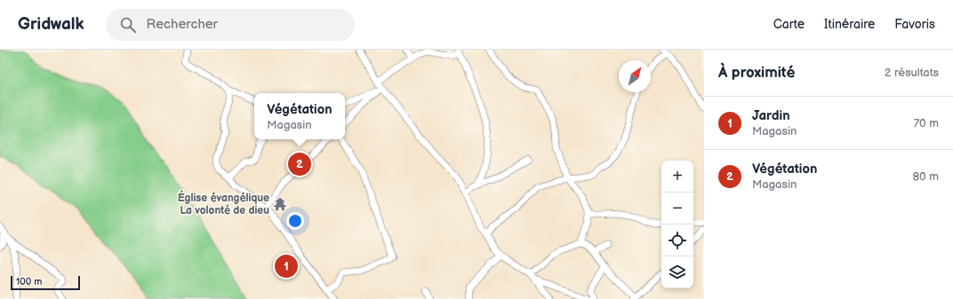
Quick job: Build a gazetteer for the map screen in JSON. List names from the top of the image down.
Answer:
{
  "places": {
    "temple": ["Église évangélique La volonté de dieu"]
  },
  "scale_bar": "100 m",
  "north": "top right",
  "page": {
    "header": "Gridwalk",
    "search": "Rechercher",
    "nav": ["Carte", "Itinéraire", "Favoris"],
    "heading": ["À proximité", "2 résultats"],
    "popup": ["Végétation", "Magasin"],
    "list": [
      {
        "mark": "1",
        "name": "Jardin",
        "note": "Magasin",
        "value": "70 m"
      },
      {
        "mark": "2",
        "name": "Végétation",
        "note": "Magasin",
        "value": "80 m"
      }
    ],
    "pins": ["2", "1"],
    "map_buttons": ["+", "−"],
    "scale": "100 m"
  }
}
